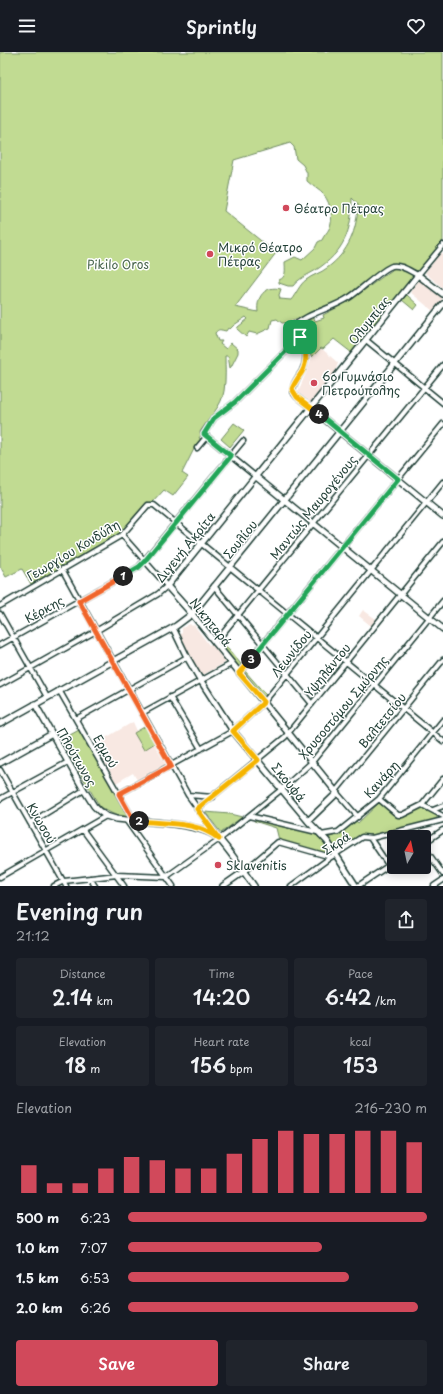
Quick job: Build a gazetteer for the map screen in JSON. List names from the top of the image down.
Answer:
{
  "streets": {
    "street": [
      "Ολυμπίας",
      "Μαντώς Μαυρογένους",
      "Σουλίου",
      "Διγενή Ακρίτα",
      "Γεωργίου Κονδύλη",
      "Κέρκης",
      "Νικηταρά",
      "Λεωνίδου",
      "Υψηλάντου",
      "Χρυσοστόμου Σμύρνης",
      "Βαλτετσίου",
      "Ερμού",
      "Πλούτωνος",
      "Κανάρη",
      "Σκουφά",
      "Κνωσού",
      "Σκρά"
    ]
  },
  "crossings": [
    ["Ολυμπίας", "Διγενή Ακρίτα"],
    ["Μαντώς Μαυρογένους", "Νικηταρά"],
    ["Σουλίου", "Νικηταρά"],
    ["Σουλίου", "Ερμού"],
    ["Σουλίου", "Πλούτωνος"],
    ["Σουλίου", "Σκουφά"],
    ["Διγενή Ακρίτα", "Νικηταρά"],
    ["Γεωργίου Κονδύλη", "Κέρκης"],
    ["Γεωργίου Κονδύλη", "Νικηταρά"],
    ["Κέρκης", "Νικηταρά"],
    ["Νικηταρά", "Λεωνίδου"],
    ["Νικηταρά", "Υψηλάντου"],
    ["Νικηταρά", "Χρυσοστόμου Σμύρνης"],
    ["Νικηταρά", "Βαλτετσίου"],
    ["Νικηταρά", "Κανάρη"],
    ["Λεωνίδου", "Ερμού"],
    ["Λεωνίδου", "Σκουφά"],
    ["Υψηλάντου", "Σκουφά"],
    ["Χρυσοστόμου Σμύρνης", "Σκουφά"],
    ["Κανάρη", "Σκουφά"],
    ["Σκουφά", "Σκρά"]
  ],
  "parks": ["Pikilo Oros"],
  "places": [
    "Θέατρο Πέτρας",
    "Μικρό Θέατρο Πέτρας",
    "6ο Γυμνάσιο Πετρούπολης",
    "Sklavenitis"
  ],
  "north": "top",
  "page": {
    "header": "Sprintly",
    "pins": [
      "4",
      "1",
      "3",
      "2"
    ],
    "heading": ["Evening run", "21:12"],
    "stats": [
      ["Distance", "2.14 km"],
      ["Time", "14:20"],
      ["Pace", "6:42 /km"],
      ["Elevation", "18 m"],
      ["Heart rate", "156 bpm"],
      ["kcal", "153"]
    ],
    "chart": ["Elevation", "216–230 m"],
    "list": [
      {
        "name": "500 m",
        "note": "6:23"
      },
      {
        "name": "1.0 km",
        "note": "7:07"
      },
      {
        "name": "1.5 km",
        "note": "6:53"
      },
      {
        "name": "2.0 km",
        "note": "6:26"
      }
    ],
    "buttons": ["Save", "Share"]
  }
}
